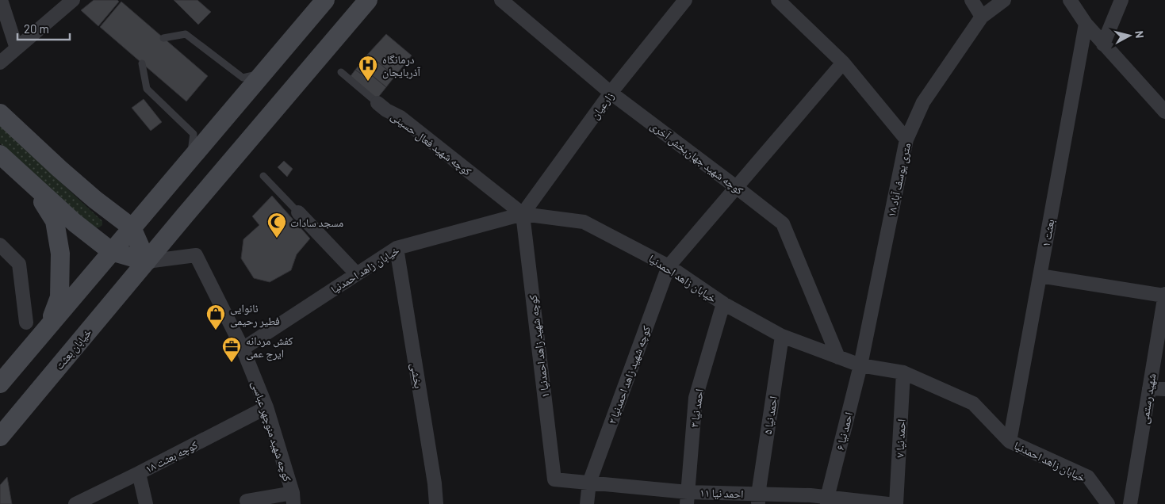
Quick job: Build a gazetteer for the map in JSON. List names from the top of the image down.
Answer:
{
  "streets": {
    "main road": ["خیابان بعثت"],
    "street": [
      "زارعیان",
      "کوچه شهید فعال حسینی",
      "کوچه شهید جهان‌بخش آخری",
      "۱۸ متری یوسف آباد",
      "بعثت ۱",
      "خیابان زاهد احمدنیا",
      "کوچه شهید زاهد احمدنیا ۱",
      "کوچه شهید زاهد احمدنیا ۲",
      "بخشی",
      "شهید رستمی",
      "احمد نیا ۳",
      "احمد نیا ۵",
      "کوچه شهید منوچهر عباسی",
      "احمد نیا ۶",
      "احمد نیا ۷",
      "کوچه بعثت ۱۸",
      "احمد نیا ۱۱"
    ]
  },
  "crossings": [
    ["زارعیان", "کوچه شهید فعال حسینی"],
    ["زارعیان", "کوچه شهید جهان‌بخش آخری"],
    ["زارعیان", "خیابان زاهد احمدنیا"],
    ["زارعیان", "کوچه شهید زاهد احمدنیا ۱"],
    ["کوچه شهید فعال حسینی", "خیابان زاهد احمدنیا"],
    ["کوچه شهید فعال حسینی", "کوچه شهید زاهد احمدنیا ۱"],
    ["کوچه شهید جهان‌بخش آخری", "خیابان زاهد احمدنیا"],
    ["۱۸ متری یوسف آباد", "خیابان زاهد احمدنیا"],
    ["۱۸ متری یوسف آباد", "احمد نیا ۶"],
    ["بعثت ۱", "خیابان زاهد احمدنیا"],
    ["خیابان زاهد احمدنیا", "کوچه شهید زاهد احمدنیا ۱"],
    ["خیابان زاهد احمدنیا", "کوچه شهید زاهد احمدنیا ۲"],
    ["خیابان زاهد احمدنیا", "بخشی"],
    ["خیابان زاهد احمدنیا", "احمد نیا ۳"],
    ["خیابان زاهد احمدنیا", "احمد نیا ۵"],
    ["خیابان زاهد احمدنیا", "کوچه شهید منوچهر عباسی"],
    ["خیابان زاهد احمدنیا", "احمد نیا ۶"],
    ["خیابان زاهد احمدنیا", "احمد نیا ۷"],
    ["کوچه شهید زاهد احمدنیا ۱", "احمد نیا ۱۱"],
    ["خیابان بعثت", "کوچه شهید منوچهر عباسی"],
    ["کوچه شهید زاهد احمدنیا ۲", "احمد نیا ۱۱"],
    ["احمد نیا ۳", "احمد نیا ۱۱"],
    ["احمد نیا ۵", "احمد نیا ۱۱"],
    ["کوچه شهید منوچهر عباسی", "کوچه بعثت ۱۸"],
    ["احمد نیا ۶", "احمد نیا ۱۱"]
  ],
  "places": {
    "hospital": ["درمانگاه آذربایجان"],
    "mosque": ["مسجد سادات"],
    "shop": ["نانوایی فطیر رحیمی"],
    "office": ["کفش مردانه ایرج عمی"]
  },
  "scale_bar": "20 m",
  "north": "right"
}
